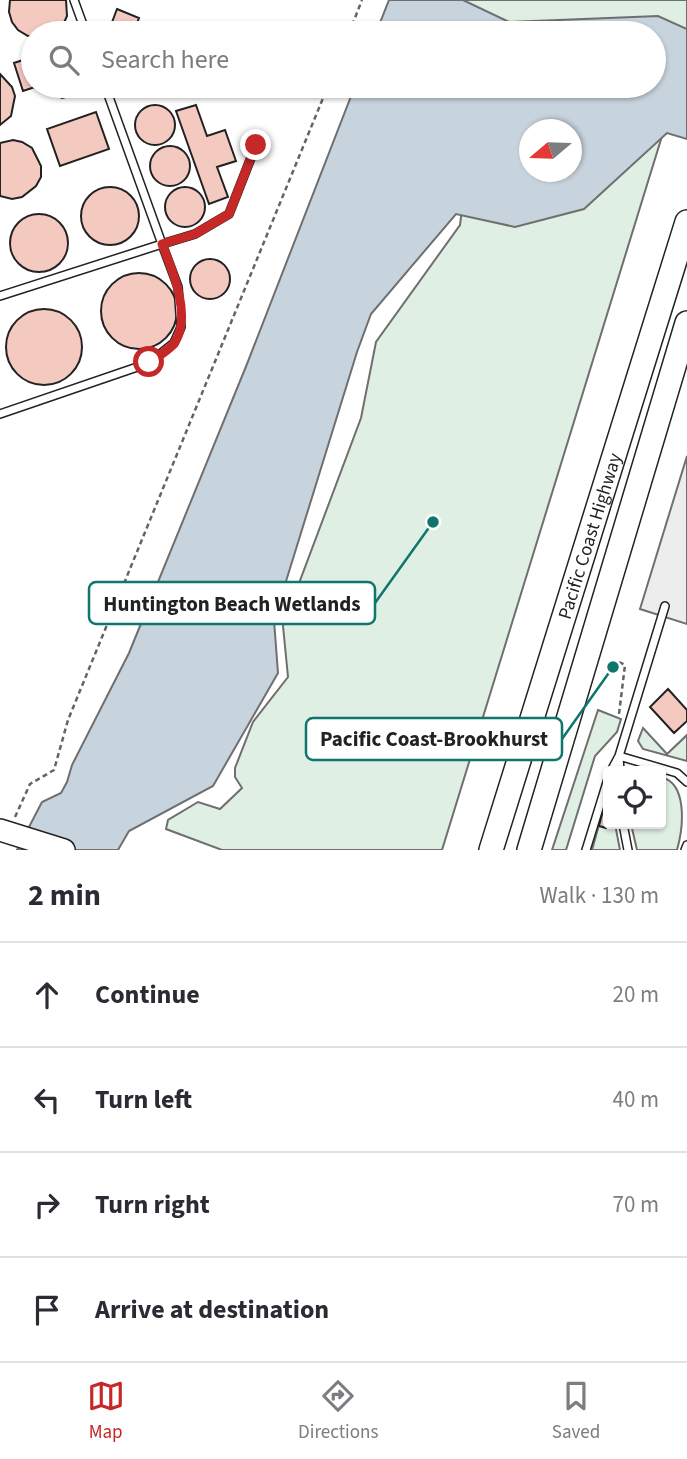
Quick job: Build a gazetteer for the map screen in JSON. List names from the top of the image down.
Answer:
{
  "streets": {
    "highway": ["Pacific Coast Highway"]
  },
  "places": ["Huntington Beach Wetlands", "Pacific Coast-Brookhurst"],
  "north": "left",
  "page": {
    "search": "Search here",
    "heading": ["2 min", "Walk · 130 m"],
    "list": [
      ["Continue", "20 m"],
      ["Turn left", "40 m"],
      ["Turn right", "70 m"],
      "Arrive at destination"
    ],
    "nav": ["Map", "Directions", "Saved"]
  }
}
